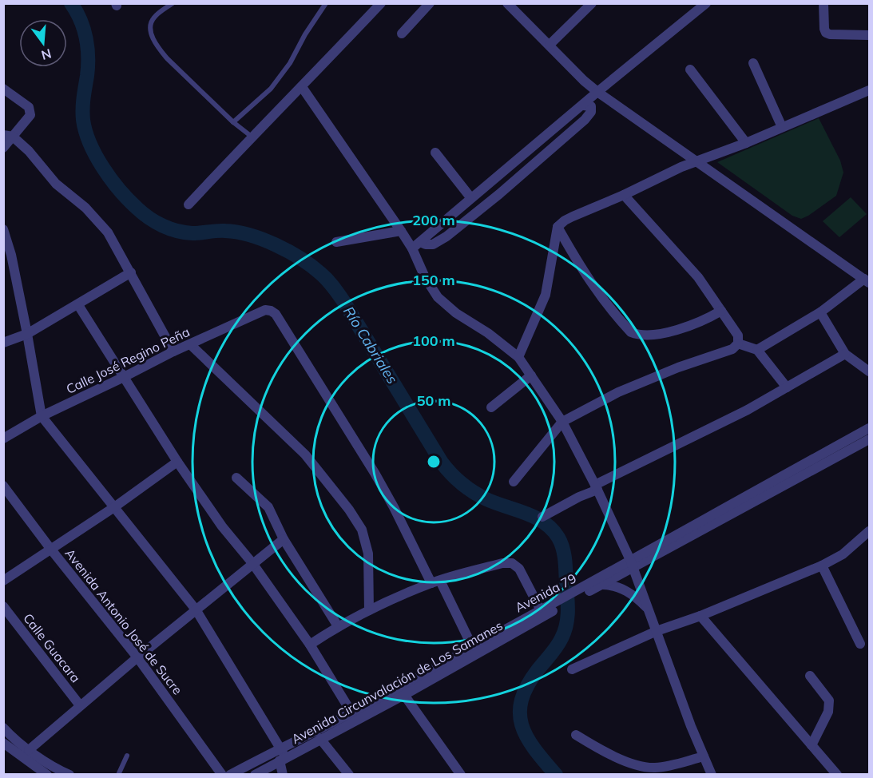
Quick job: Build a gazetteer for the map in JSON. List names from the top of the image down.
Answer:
{
  "streets": {
    "street": [
      "Calle José Regino Peña",
      "Avenida 79",
      "Avenida Antonio José de Sucre",
      "Calle Guacara",
      "Avenida Circunvalación de Los Samanes"
    ]
  },
  "crossings": [
    ["Avenida 79", "Avenida Circunvalación de Los Samanes"]
  ],
  "water": ["Río Cabriales"],
  "north": "bottom",
  "rings": [
    "200 m",
    "150 m",
    "100 m",
    "50 m"
  ]
}
